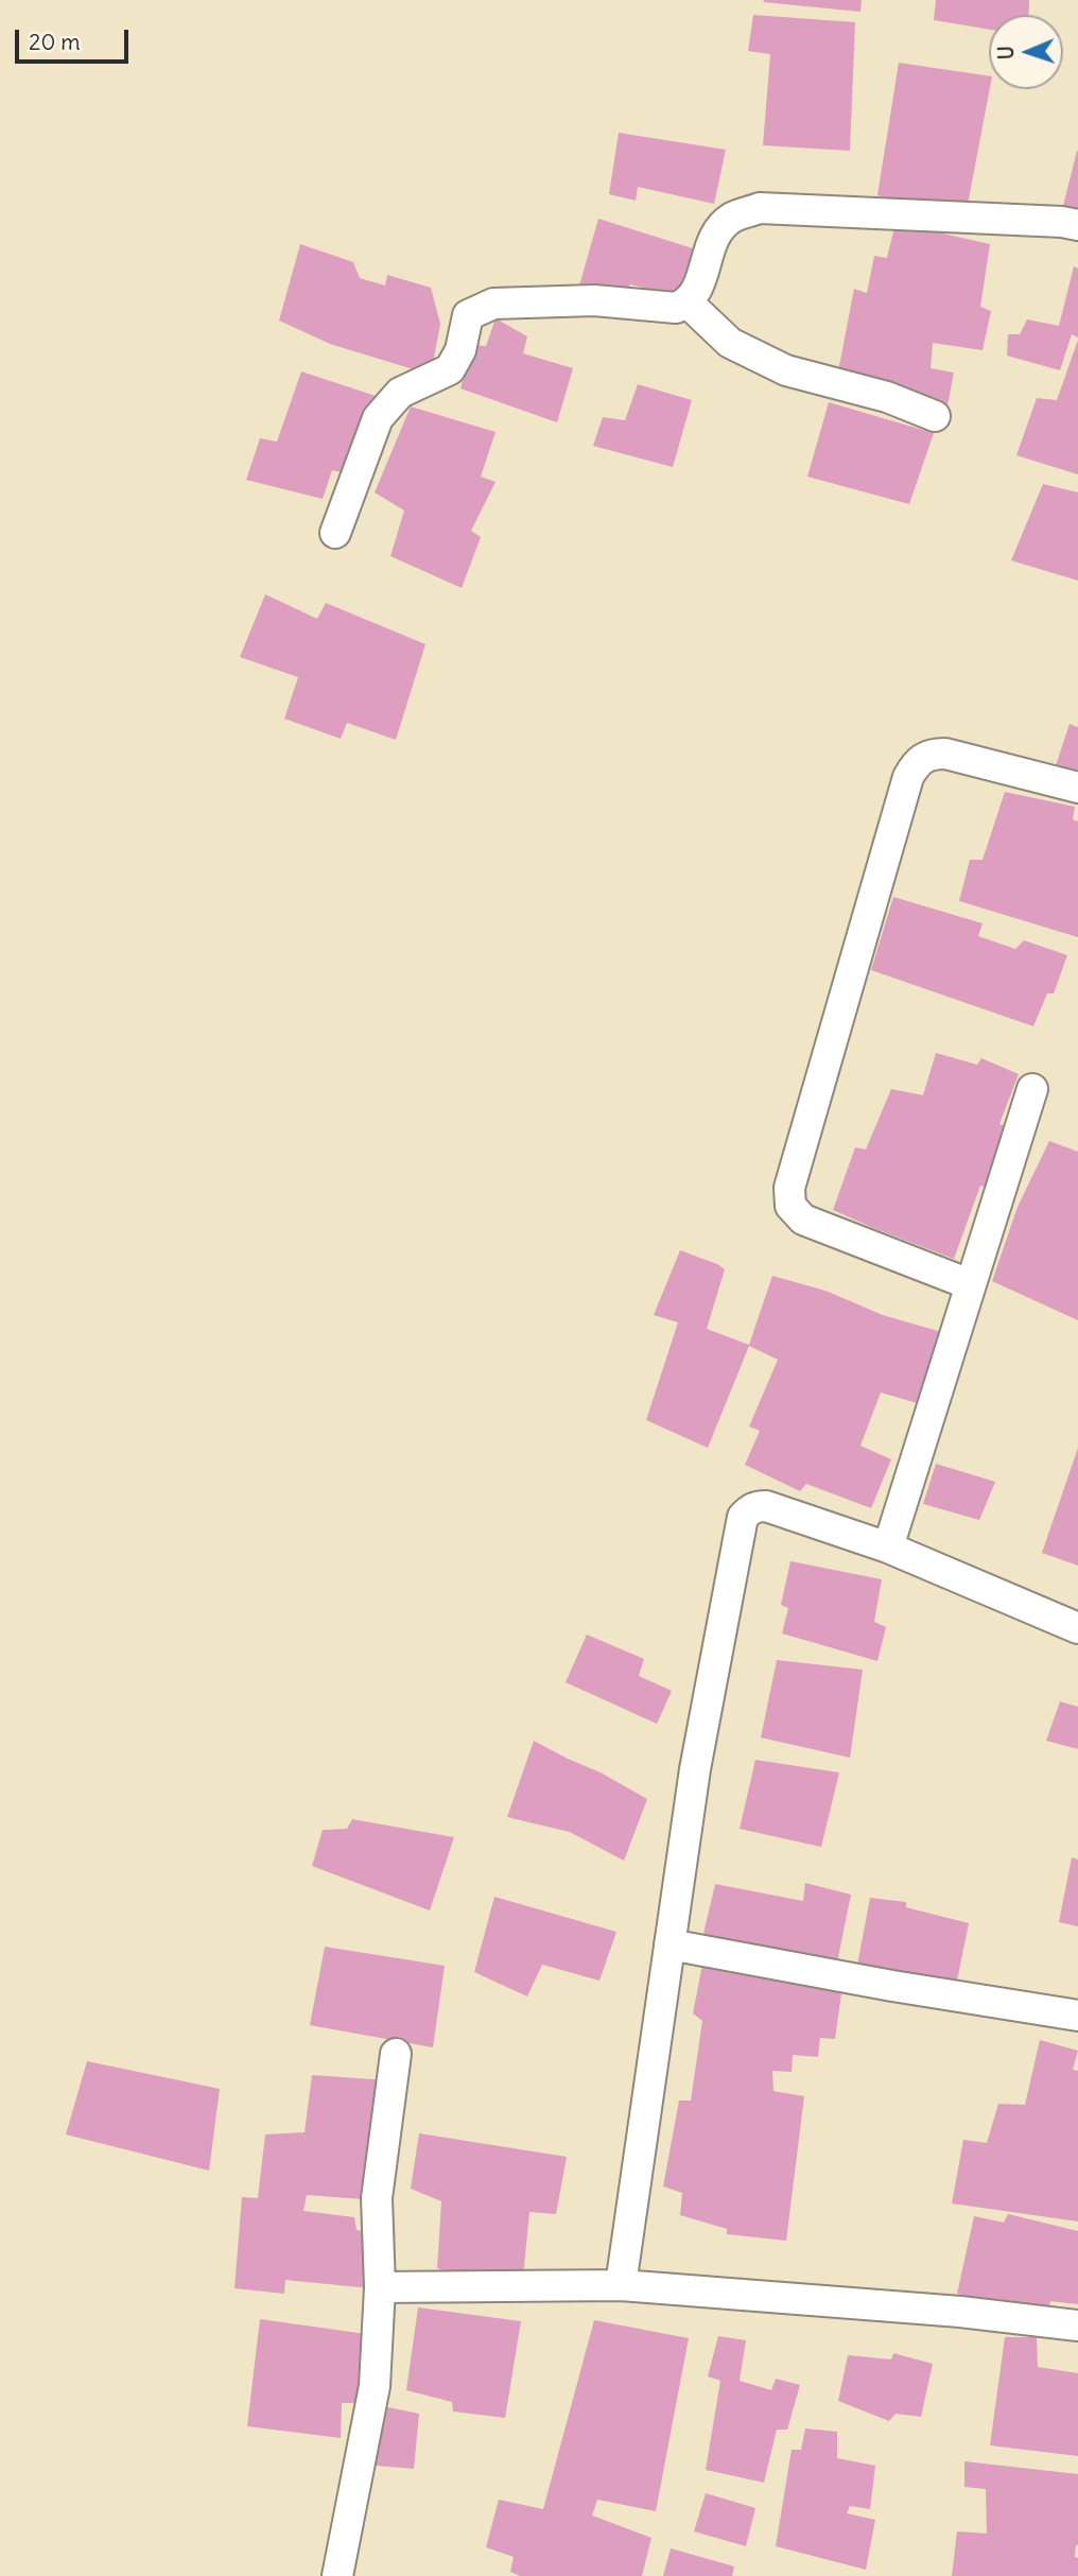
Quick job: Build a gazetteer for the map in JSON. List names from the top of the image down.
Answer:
{
  "scale_bar": "20 m",
  "north": "left"
}
